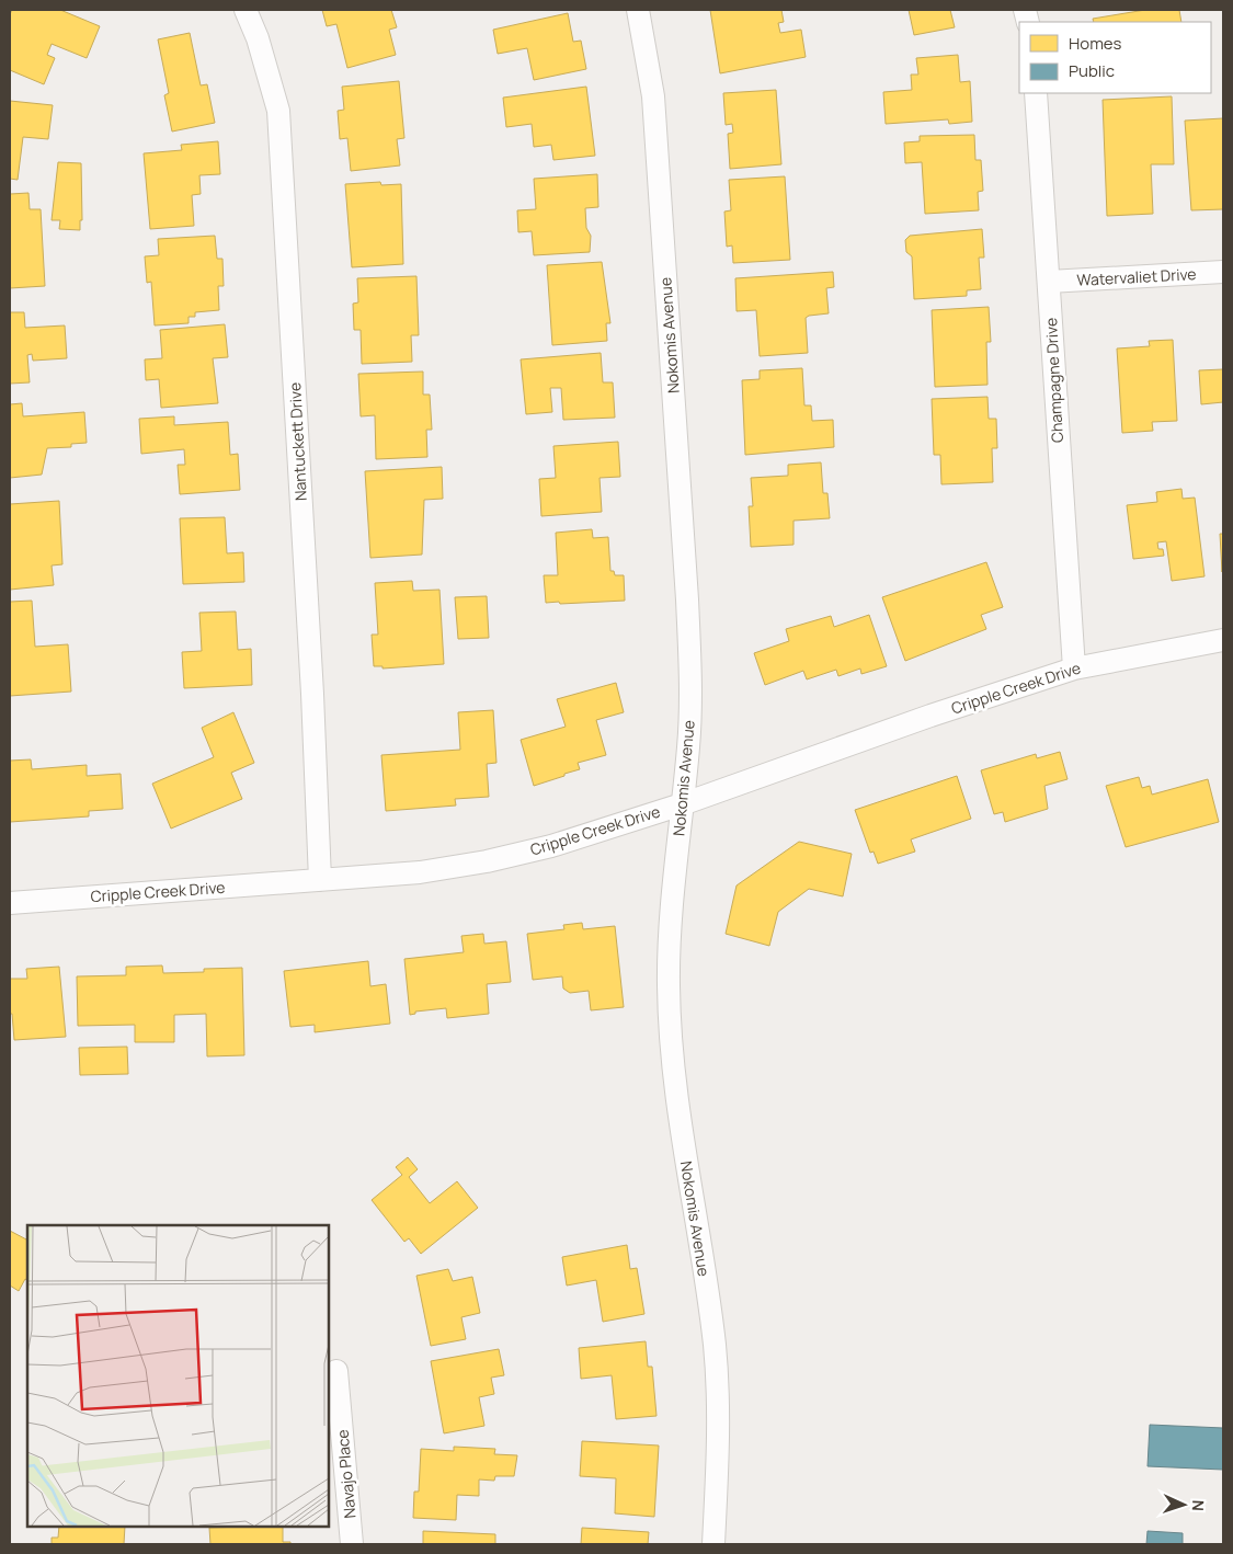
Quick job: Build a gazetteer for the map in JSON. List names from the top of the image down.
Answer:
{
  "streets": {
    "street": [
      "Watervaliet Drive",
      "Nokomis Avenue",
      "Champagne Drive",
      "Nantuckett Drive",
      "Cripple Creek Drive",
      "Navajo Place"
    ]
  },
  "crossings": [
    ["Watervaliet Drive", "Champagne Drive"],
    ["Nokomis Avenue", "Cripple Creek Drive"],
    ["Champagne Drive", "Cripple Creek Drive"],
    ["Nantuckett Drive", "Cripple Creek Drive"]
  ],
  "legend": ["Homes", "Public"],
  "north": "right"
}
